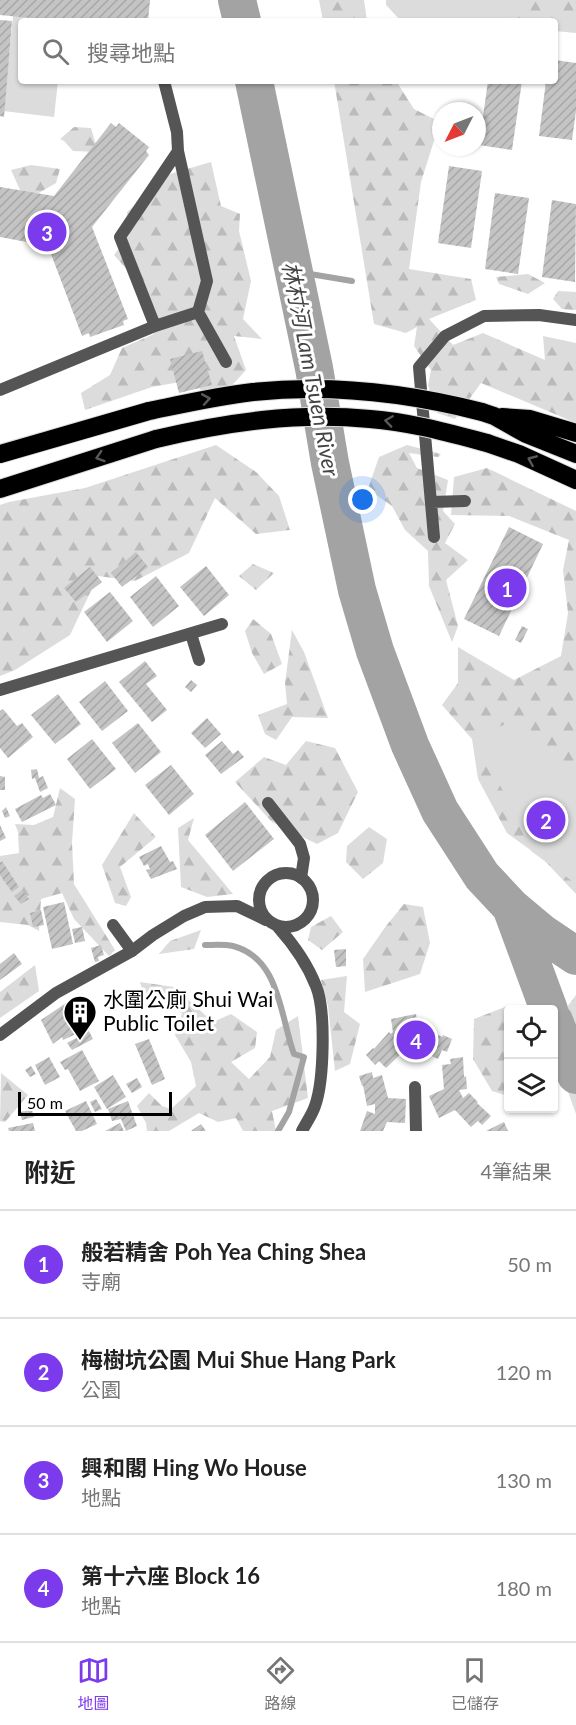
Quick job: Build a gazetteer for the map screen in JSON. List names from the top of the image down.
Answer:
{
  "water": ["林村河 Lam Tsuen River"],
  "places": {
    "building": ["水圍公廁 Shui Wai Public Toilet"]
  },
  "scale_bar": "50 m",
  "north": "bottom left",
  "page": {
    "search": "搜尋地點",
    "pins": [
      "3",
      "1",
      "2",
      "4"
    ],
    "scale": "50 m",
    "heading": ["附近", "4筆結果"],
    "list": [
      {
        "mark": "1",
        "name": "般若精舍 Poh Yea Ching Shea",
        "note": "寺廟",
        "value": "50 m"
      },
      {
        "mark": "2",
        "name": "梅樹坑公園 Mui Shue Hang Park",
        "note": "公園",
        "value": "120 m"
      },
      {
        "mark": "3",
        "name": "興和閣 Hing Wo House",
        "note": "地點",
        "value": "130 m"
      },
      {
        "mark": "4",
        "name": "第十六座 Block 16",
        "note": "地點",
        "value": "180 m"
      }
    ],
    "nav": ["地圖", "路線", "已儲存"]
  }
}
